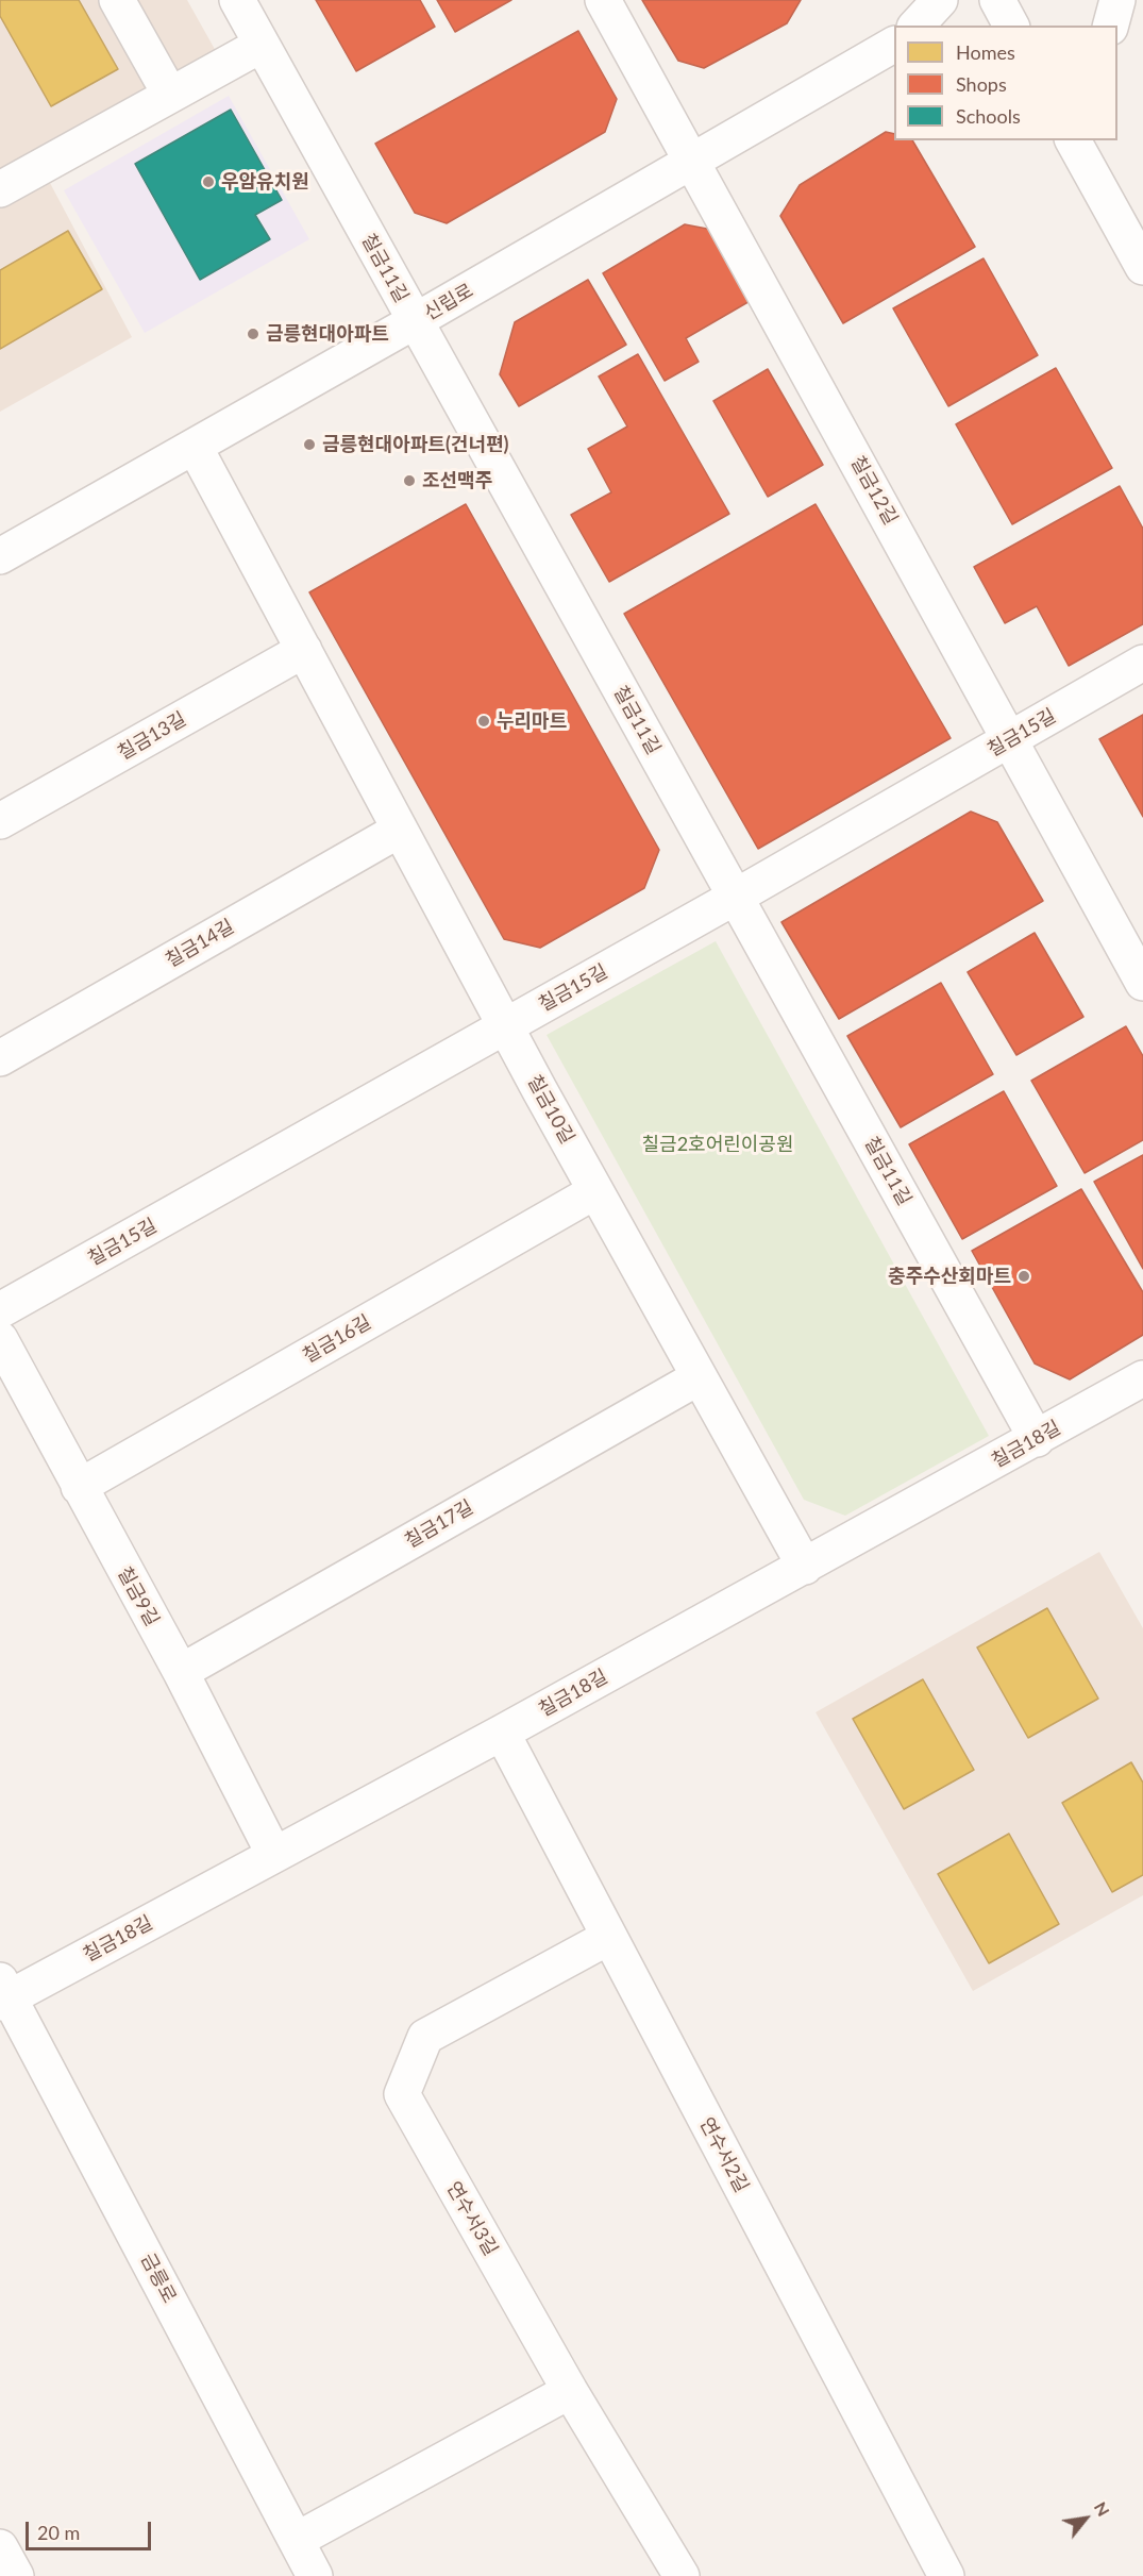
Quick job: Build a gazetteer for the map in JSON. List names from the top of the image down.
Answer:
{
  "streets": {
    "street": [
      "칠금11길",
      "신립로",
      "칠금12길",
      "칠금15길",
      "칠금13길",
      "칠금14길",
      "칠금10길",
      "칠금16길",
      "칠금18길",
      "칠금17길",
      "칠금9길",
      "연수서2길",
      "연수서3길",
      "금릉로"
    ]
  },
  "crossings": [
    ["칠금11길", "신립로"],
    ["칠금11길", "칠금15길"],
    ["칠금11길", "칠금18길"],
    ["신립로", "칠금12길"],
    ["신립로", "칠금10길"],
    ["칠금12길", "칠금15길"],
    ["칠금15길", "칠금10길"],
    ["칠금13길", "칠금10길"],
    ["칠금14길", "칠금10길"],
    ["칠금10길", "칠금16길"],
    ["칠금10길", "칠금18길"],
    ["칠금10길", "칠금17길"],
    ["칠금16길", "칠금9길"],
    ["칠금18길", "칠금9길"],
    ["칠금18길", "연수서2길"],
    ["칠금18길", "금릉로"],
    ["칠금17길", "칠금9길"],
    ["연수서2길", "연수서3길"]
  ],
  "parks": ["칠금2호어린이공원"],
  "places": [
    "우암유치원",
    "금릉현대아파트",
    "금릉현대아파트(건너편)",
    "조선맥주",
    "누리마트",
    "충주수산회마트"
  ],
  "legend": ["Homes", "Shops", "Schools"],
  "scale_bar": "20 m",
  "north": "top right"
}
